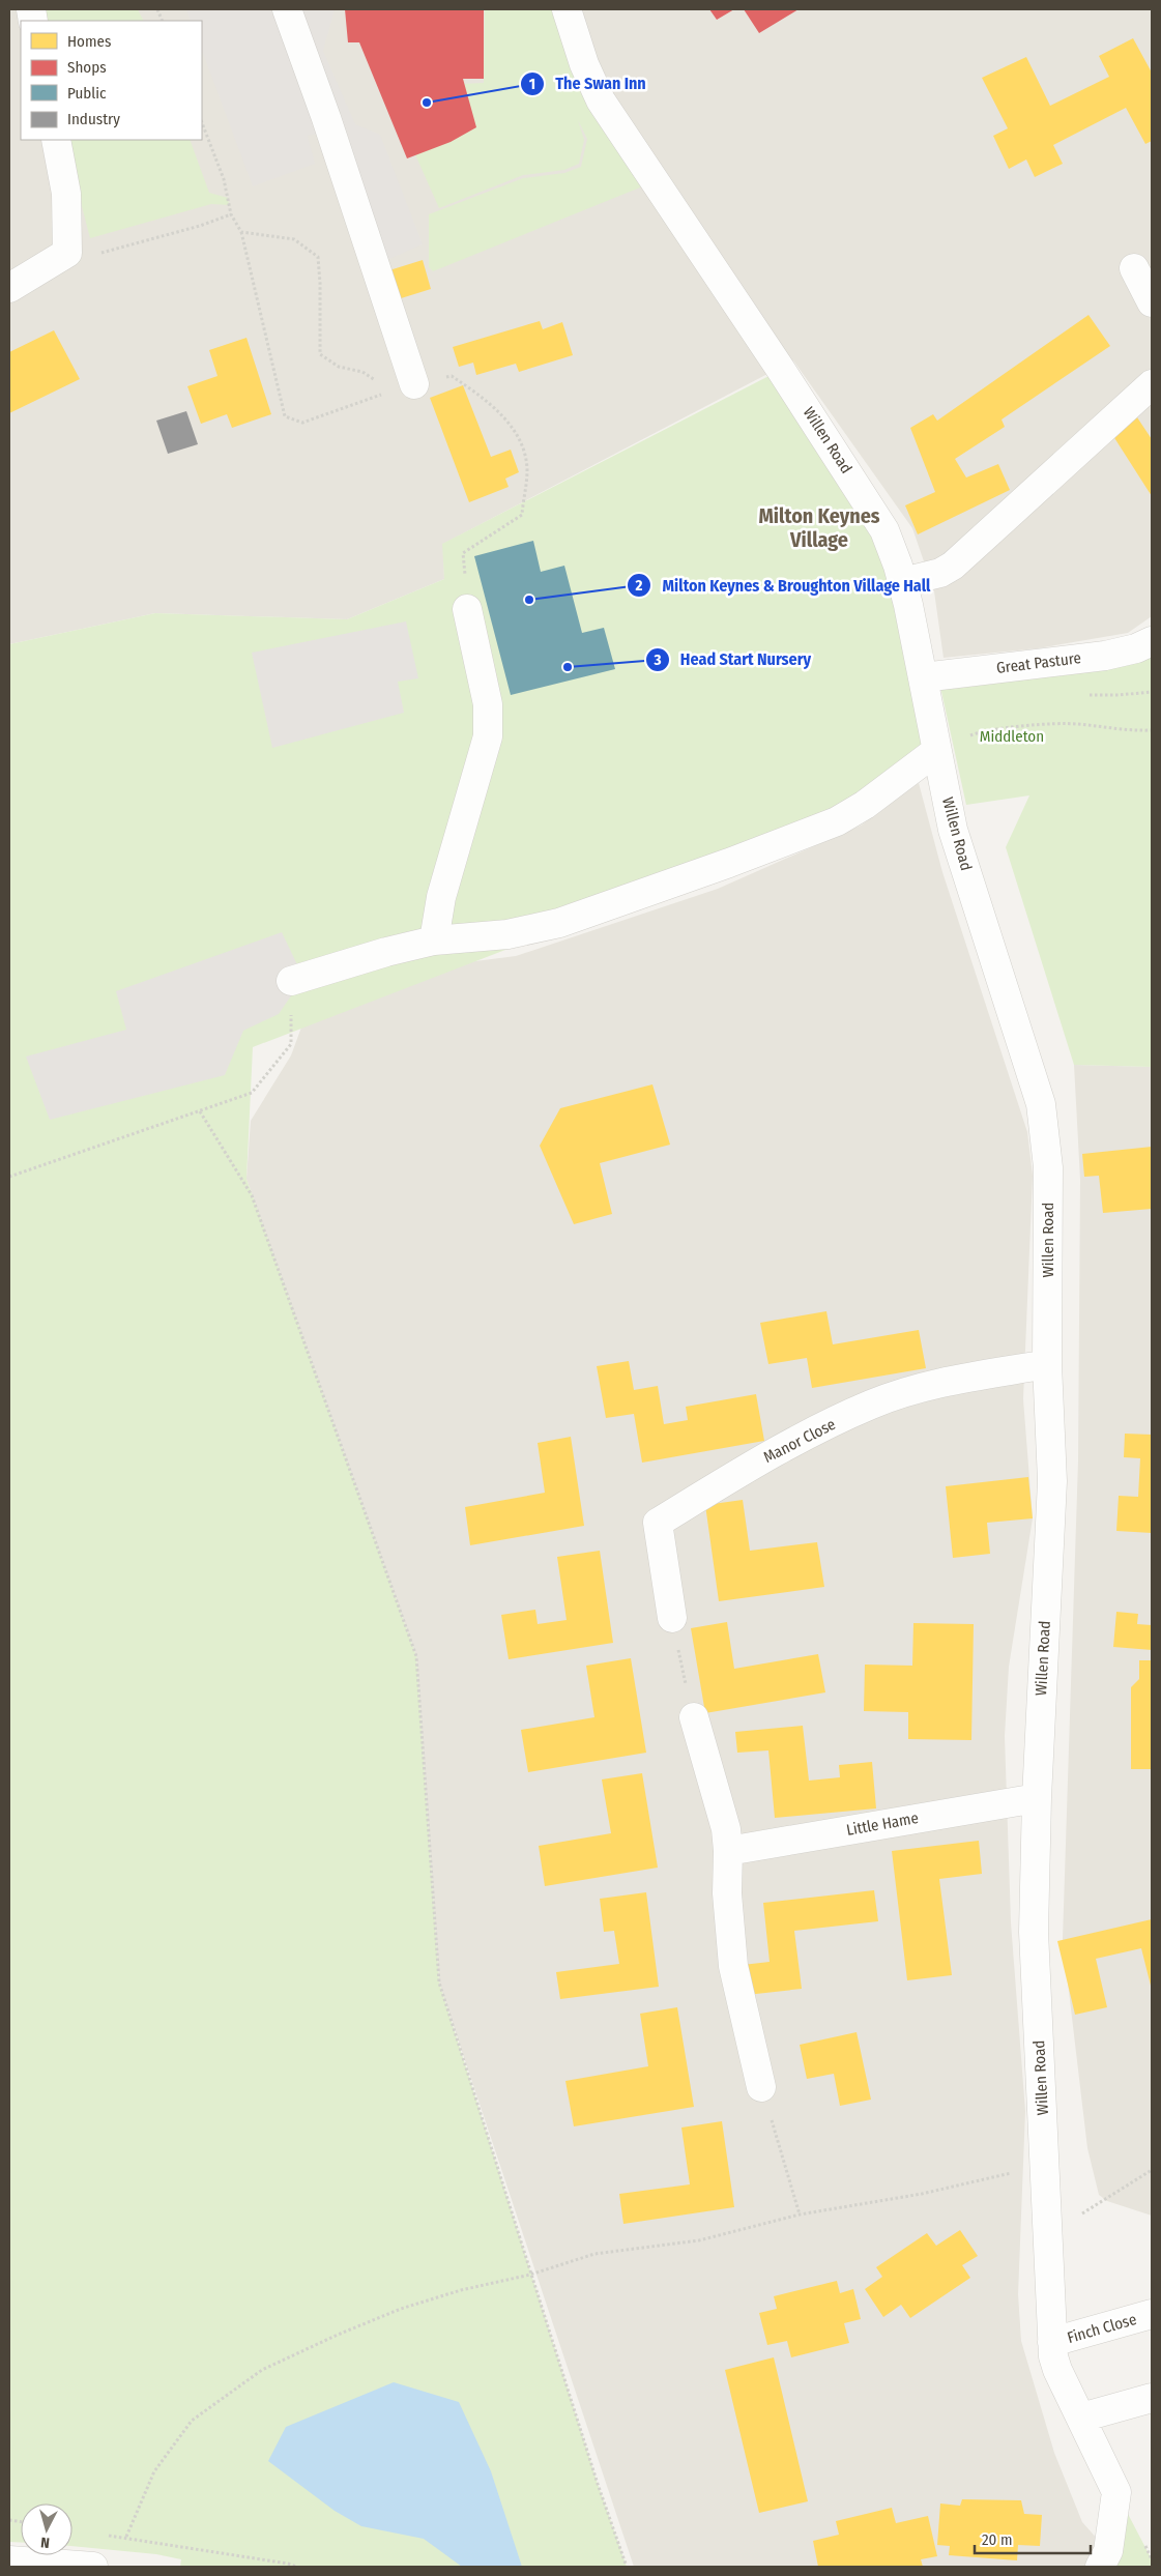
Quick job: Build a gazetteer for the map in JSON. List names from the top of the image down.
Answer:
{
  "streets": {
    "street": [
      "Willen Road",
      "Great Pasture",
      "Manor Close",
      "Little Hame",
      "Finch Close"
    ]
  },
  "crossings": [
    ["Willen Road", "Great Pasture"],
    ["Willen Road", "Manor Close"],
    ["Willen Road", "Little Hame"],
    ["Willen Road", "Finch Close"]
  ],
  "districts": ["Milton Keynes Village"],
  "parks": ["Middleton"],
  "places": ["The Swan Inn", "Milton Keynes & Broughton Village Hall", "Head Start Nursery"],
  "legend": [
    "Homes",
    "Shops",
    "Public",
    "Industry"
  ],
  "scale_bar": "20 m",
  "north": "bottom"
}
